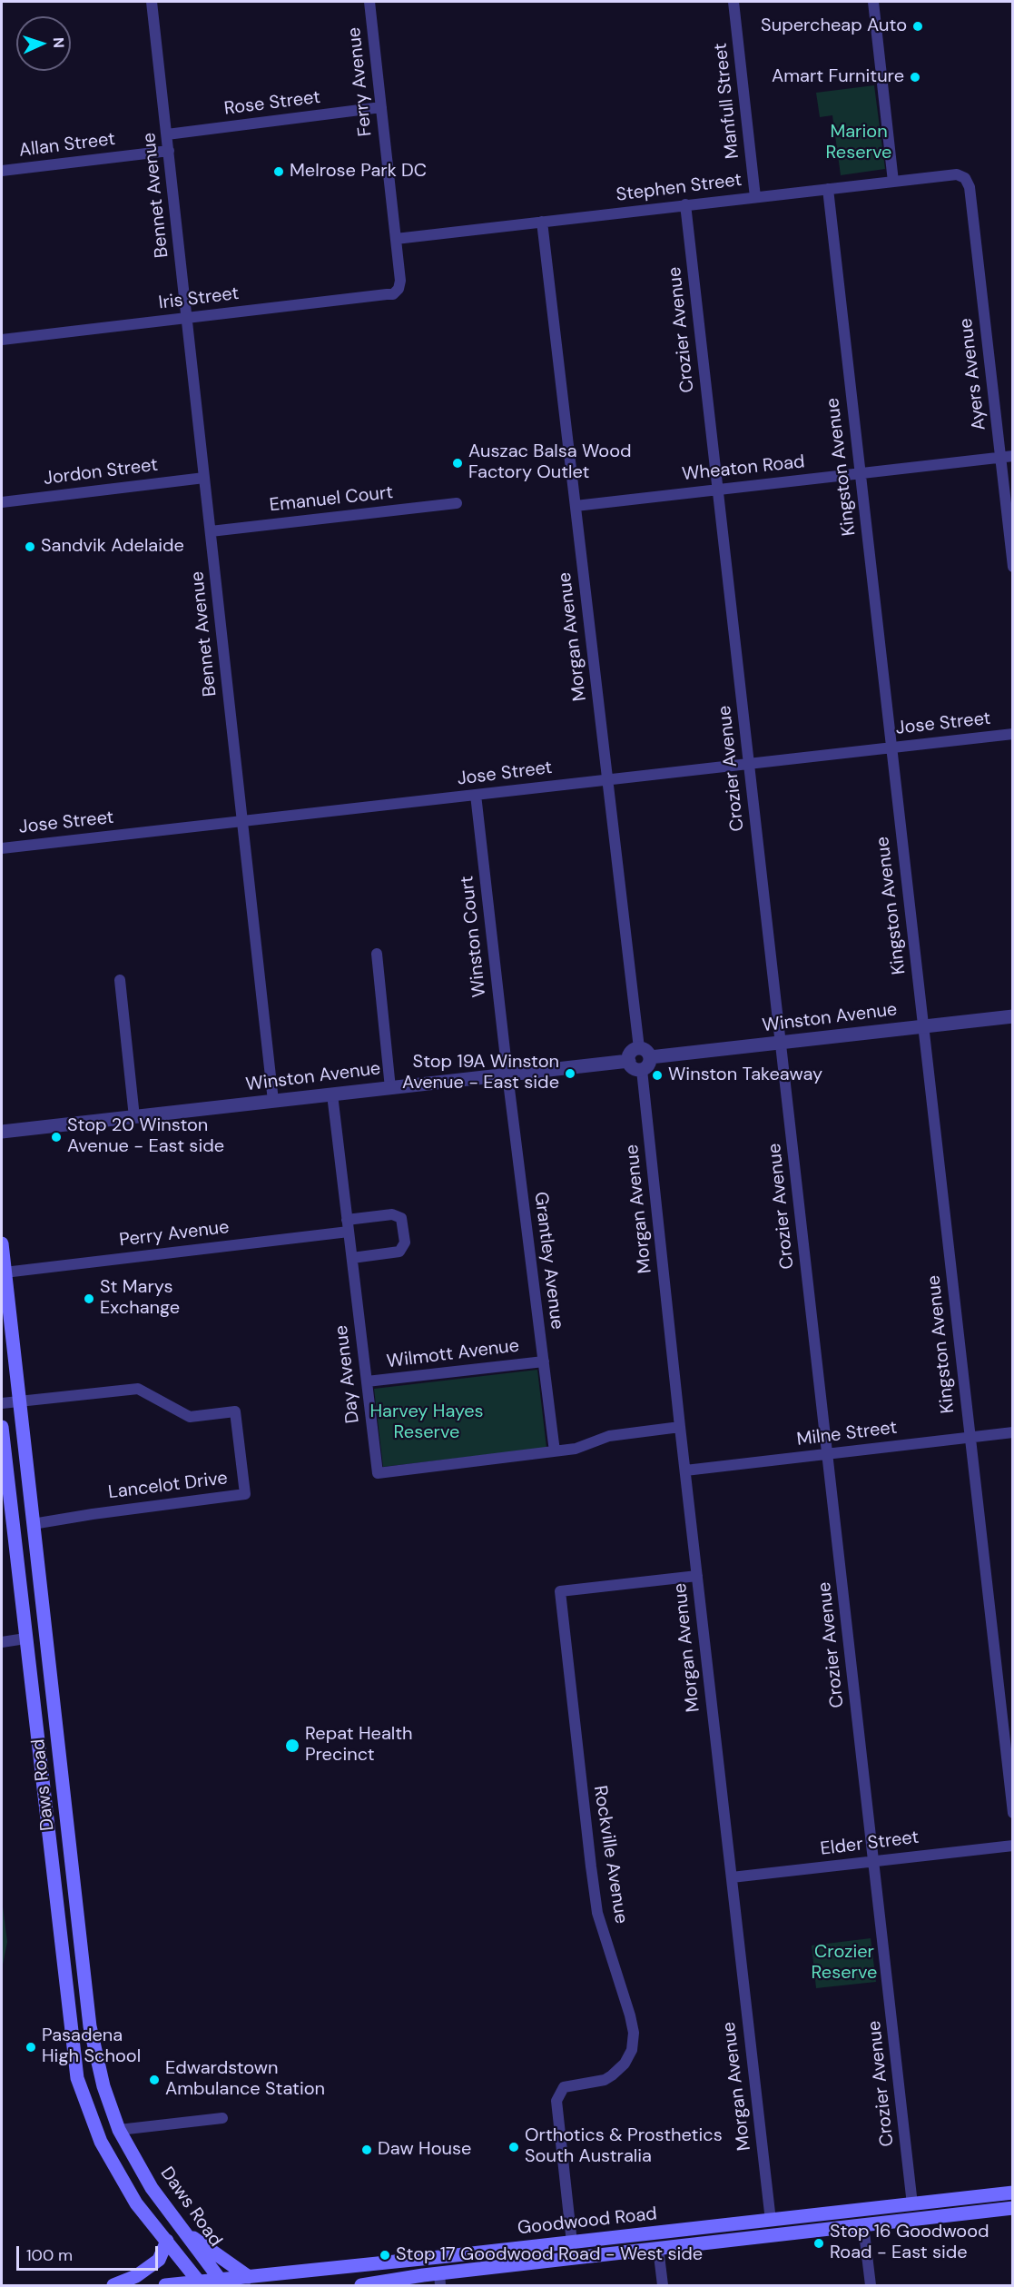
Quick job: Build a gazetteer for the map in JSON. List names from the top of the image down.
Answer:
{
  "streets": {
    "main road": ["Daws Road", "Goodwood Road"],
    "street": [
      "Ferry Avenue",
      "Manfull Street",
      "Rose Street",
      "Allan Street",
      "Stephen Street",
      "Bennet Avenue",
      "Iris Street",
      "Crozier Avenue",
      "Ayers Avenue",
      "Kingston Avenue",
      "Wheaton Road",
      "Jordon Street",
      "Emanuel Court",
      "Morgan Avenue",
      "Jose Street",
      "Winston Court",
      "Winston Avenue",
      "Perry Avenue",
      "Grantley Avenue",
      "Wilmott Avenue",
      "Day Avenue",
      "Milne Street",
      "Lancelot Drive",
      "Elder Street",
      "Rockville Avenue"
    ]
  },
  "crossings": [
    ["Ferry Avenue", "Rose Street"],
    ["Ferry Avenue", "Stephen Street"],
    ["Ferry Avenue", "Iris Street"],
    ["Manfull Street", "Stephen Street"],
    ["Rose Street", "Bennet Avenue"],
    ["Allan Street", "Bennet Avenue"],
    ["Stephen Street", "Crozier Avenue"],
    ["Stephen Street", "Ayers Avenue"],
    ["Stephen Street", "Kingston Avenue"],
    ["Stephen Street", "Morgan Avenue"],
    ["Bennet Avenue", "Iris Street"],
    ["Bennet Avenue", "Jordon Street"],
    ["Bennet Avenue", "Emanuel Court"],
    ["Bennet Avenue", "Jose Street"],
    ["Bennet Avenue", "Winston Avenue"],
    ["Crozier Avenue", "Wheaton Road"],
    ["Crozier Avenue", "Jose Street"],
    ["Crozier Avenue", "Winston Avenue"],
    ["Crozier Avenue", "Milne Street"],
    ["Crozier Avenue", "Elder Street"],
    ["Crozier Avenue", "Goodwood Road"],
    ["Ayers Avenue", "Wheaton Road"],
    ["Kingston Avenue", "Wheaton Road"],
    ["Kingston Avenue", "Jose Street"],
    ["Kingston Avenue", "Winston Avenue"],
    ["Kingston Avenue", "Milne Street"],
    ["Wheaton Road", "Morgan Avenue"],
    ["Morgan Avenue", "Jose Street"],
    ["Morgan Avenue", "Winston Avenue"],
    ["Morgan Avenue", "Day Avenue"],
    ["Morgan Avenue", "Milne Street"],
    ["Morgan Avenue", "Elder Street"],
    ["Morgan Avenue", "Rockville Avenue"],
    ["Morgan Avenue", "Goodwood Road"],
    ["Jose Street", "Winston Court"],
    ["Winston Court", "Winston Avenue"],
    ["Winston Court", "Grantley Avenue"],
    ["Winston Avenue", "Grantley Avenue"],
    ["Winston Avenue", "Day Avenue"],
    ["Perry Avenue", "Day Avenue"],
    ["Perry Avenue", "Daws Road"],
    ["Grantley Avenue", "Wilmott Avenue"],
    ["Grantley Avenue", "Day Avenue"],
    ["Wilmott Avenue", "Day Avenue"],
    ["Lancelot Drive", "Daws Road"],
    ["Daws Road", "Goodwood Road"],
    ["Rockville Avenue", "Goodwood Road"]
  ],
  "parks": ["Marion Reserve", "Harvey Hayes Reserve", "Crozier Reserve"],
  "places": [
    "Supercheap Auto",
    "Amart Furniture",
    "Melrose Park DC",
    "Auszac Balsa Wood Factory Outlet",
    "Sandvik Adelaide",
    "Stop 19A Winston Avenue - East side",
    "Winston Takeaway",
    "Stop 20 Winston Avenue - East side",
    "St Marys Exchange",
    "Repat Health Precinct",
    "Pasadena High School",
    "Edwardstown Ambulance Station",
    "Orthotics & Prosthetics South Australia",
    "Daw House",
    "Stop 16 Goodwood Road - East side",
    "Stop 17 Goodwood Road - West side"
  ],
  "scale_bar": "100 m",
  "north": "right"
}
